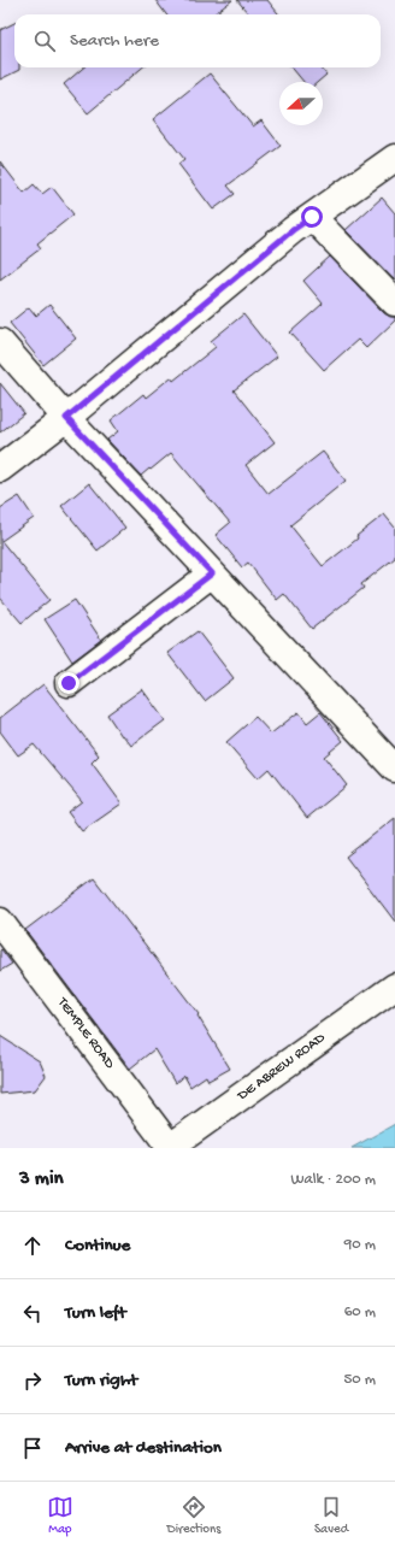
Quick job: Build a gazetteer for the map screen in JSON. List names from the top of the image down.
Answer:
{
  "streets": {
    "street": ["TEMPLE ROAD", "DE ABREW ROAD"]
  },
  "crossings": [
    ["TEMPLE ROAD", "DE ABREW ROAD"]
  ],
  "north": "left",
  "page": {
    "search": "Search here",
    "heading": ["3 min", "Walk · 200 m"],
    "list": [
      ["Continue", "90 m"],
      ["Turn left", "60 m"],
      ["Turn right", "50 m"],
      "Arrive at destination"
    ],
    "nav": ["Map", "Directions", "Saved"]
  }
}
